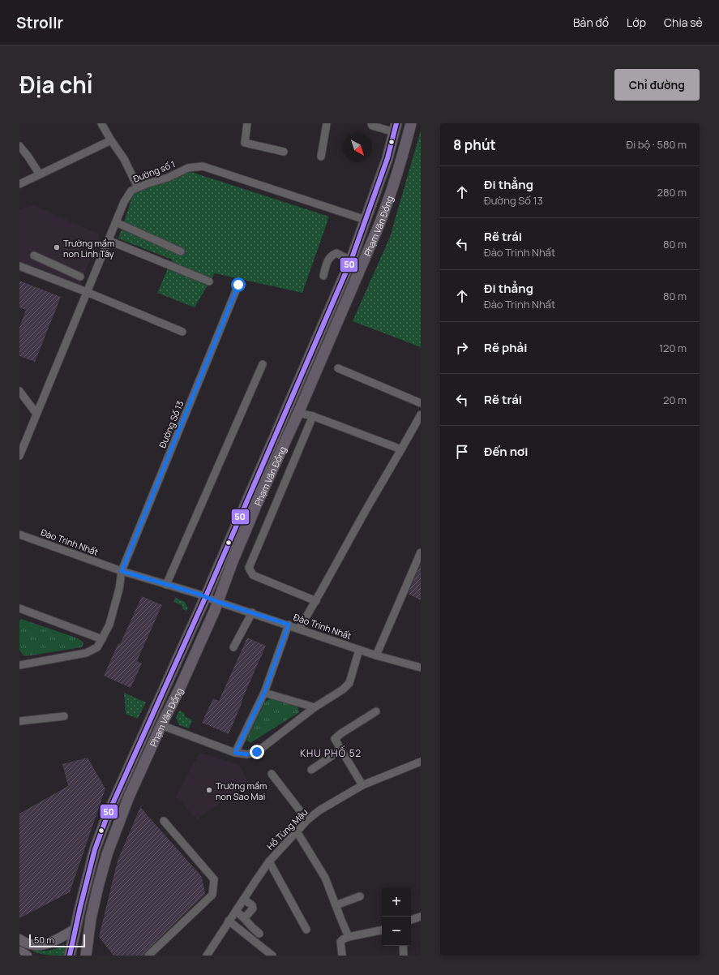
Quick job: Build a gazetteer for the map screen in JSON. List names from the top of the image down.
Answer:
{
  "streets": {
    "highway": ["Phạm Văn Đồng"],
    "street": [
      "Đường số 1",
      "Đường Số 13",
      "Đào Trinh Nhất",
      "Hồ Tùng Mậu"
    ]
  },
  "crossings": [
    ["Đường số 1", "Phạm Văn Đồng"],
    ["Phạm Văn Đồng", "Đào Trinh Nhất"],
    ["Đường Số 13", "Đào Trinh Nhất"]
  ],
  "districts": ["KHU PHỐ 52"],
  "places": ["Trường mầm non Linh Tây", "Trường mầm non Sao Mai"],
  "lines": ["transit line 50"],
  "scale_bar": "50 m",
  "north": "bottom right",
  "page": {
    "header": "Strollr",
    "nav": ["Bản đồ", "Lớp", "Chia sẻ"],
    "title": "Địa chỉ",
    "buttons": "Chỉ đường",
    "heading": ["8 phút", "Đi bộ · 580 m"],
    "list": [
      ["Đi thẳng", "Đường Số 13", "280 m"],
      ["Rẽ trái", "Đào Trinh Nhất", "80 m"],
      ["Đi thẳng", "Đào Trinh Nhất", "80 m"],
      ["Rẽ phải", "120 m"],
      ["Rẽ trái", "20 m"],
      "Đến nơi"
    ],
    "map_buttons": ["+", "−"],
    "scale": "50 m"
  }
}
